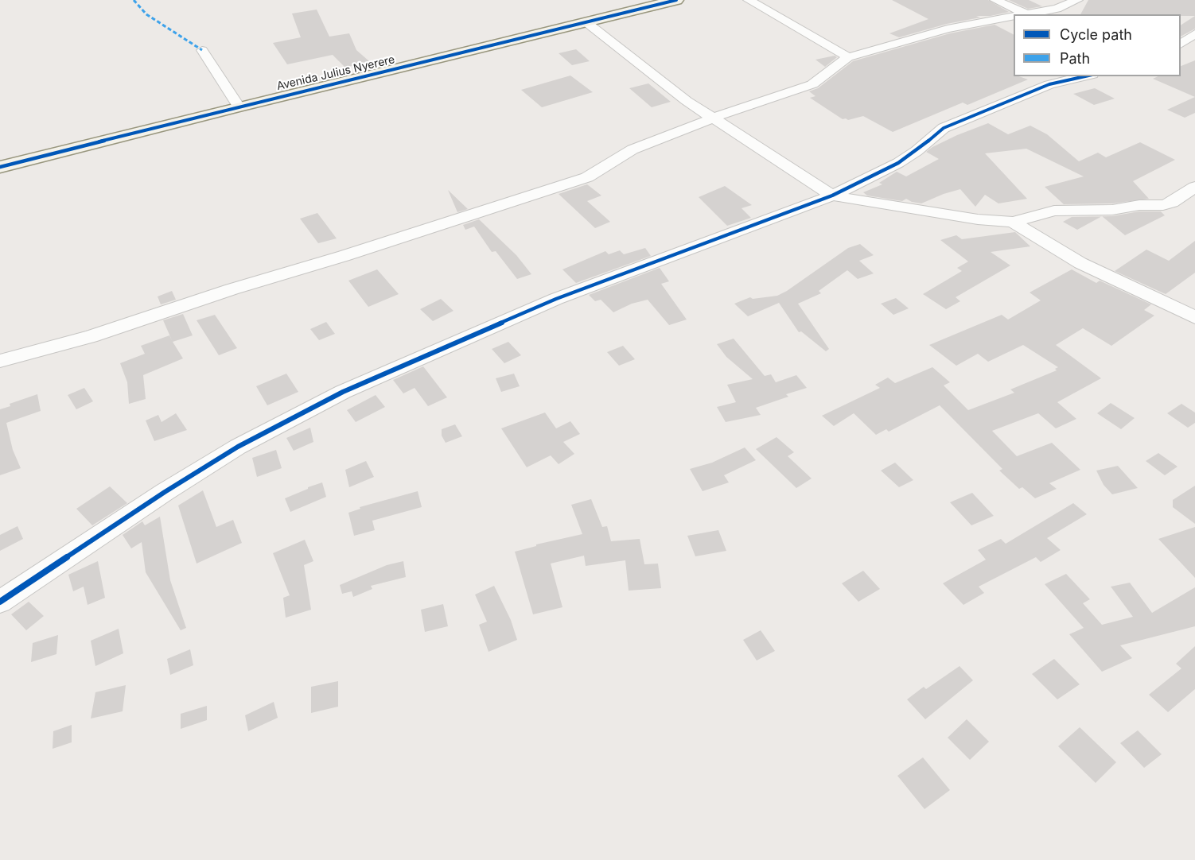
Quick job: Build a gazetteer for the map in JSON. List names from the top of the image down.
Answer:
{
  "streets": {
    "street": ["Avenida Julius Nyerere"]
  },
  "legend": ["Cycle path", "Path"]
}
